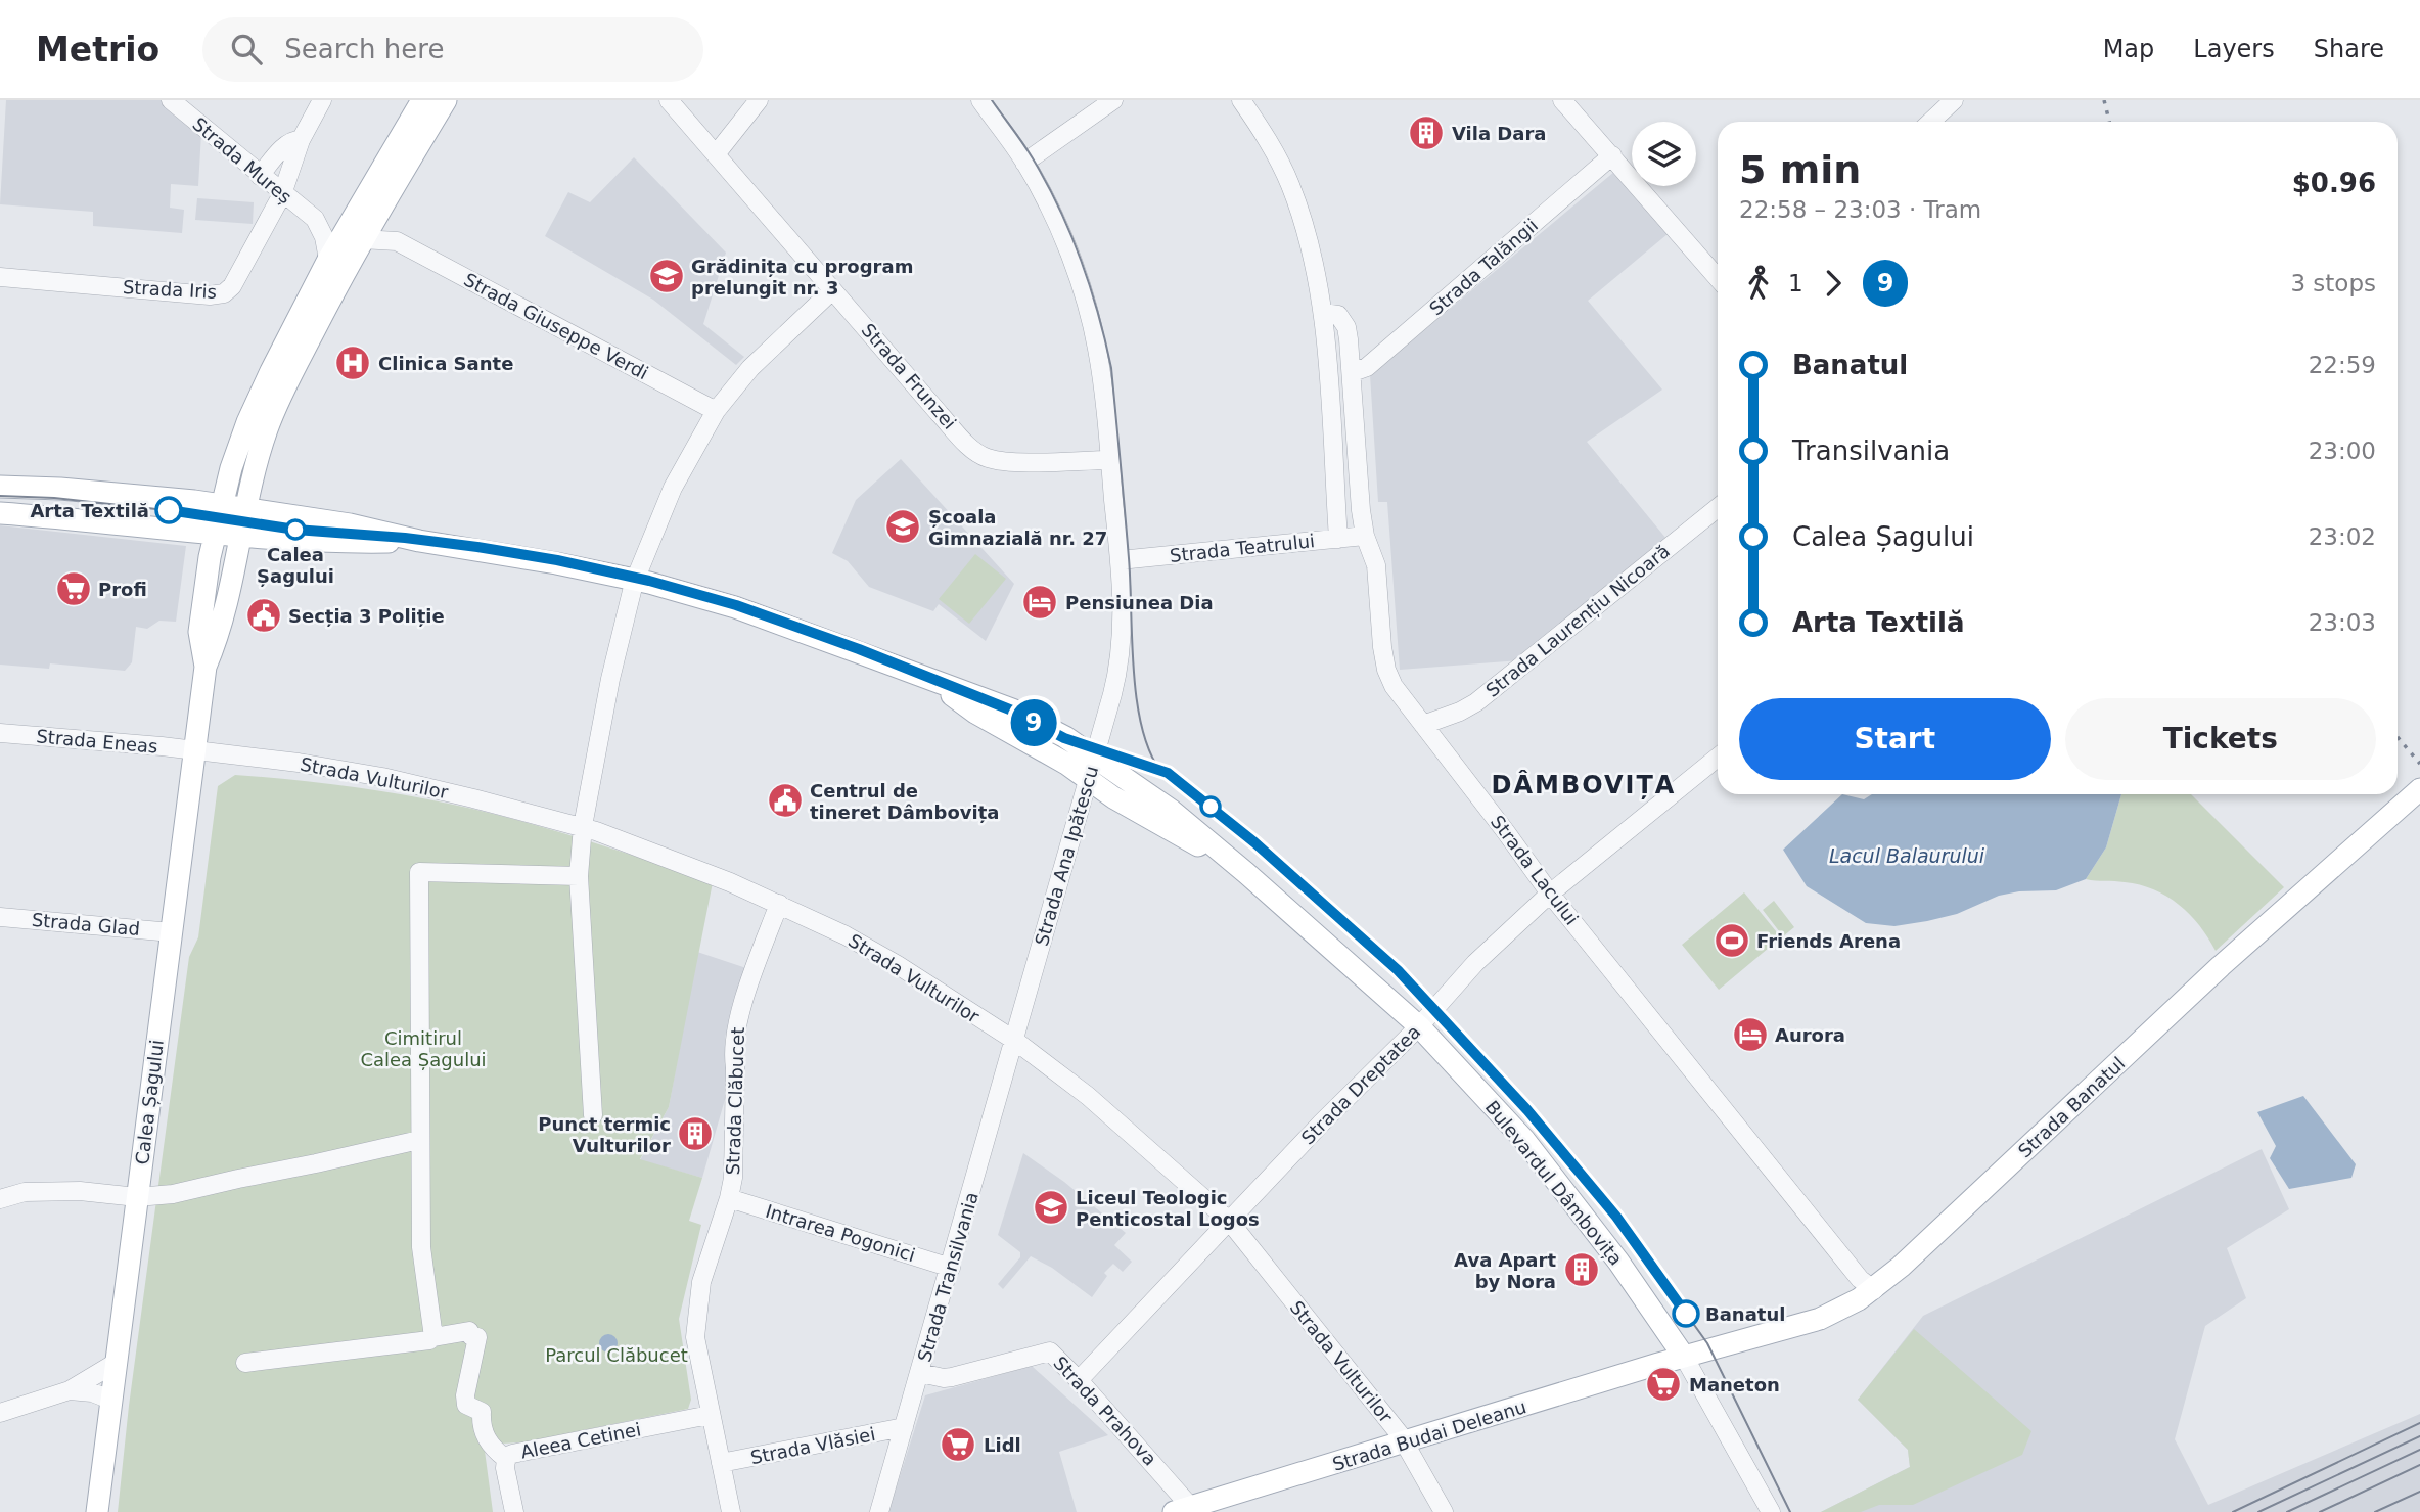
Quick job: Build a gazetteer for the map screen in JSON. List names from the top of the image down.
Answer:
{
  "streets": {
    "main road": [
      "Calea Șagului",
      "Strada Banatul",
      "Bulevardul Dâmbovița",
      "Strada Budai Deleanu"
    ],
    "street": [
      "Strada Mureș",
      "Strada Talăngii",
      "Strada Iris",
      "Strada Giuseppe Verdi",
      "Strada Frunzei",
      "Strada Teatrului",
      "Strada Laurențiu Nicoară",
      "Strada Eneas",
      "Strada Vulturilor",
      "Strada Ana Ipătescu",
      "Strada Lacului",
      "Strada Glad",
      "Strada Dreptatea",
      "Strada Clăbucet",
      "Intrarea Pogonici",
      "Strada Transilvania",
      "Strada Prahova",
      "Aleea Cetinei",
      "Strada Vlăsiei"
    ]
  },
  "crossings": [
    ["Strada Mureș", "Strada Iris"],
    ["Strada Talăngii", "Strada Lacului"],
    ["Strada Giuseppe Verdi", "Calea Șagului"],
    ["Strada Frunzei", "Strada Ana Ipătescu"],
    ["Strada Teatrului", "Strada Ana Ipătescu"],
    ["Strada Teatrului", "Strada Lacului"],
    ["Strada Laurențiu Nicoară", "Strada Lacului"],
    ["Strada Eneas", "Strada Vulturilor"],
    ["Strada Eneas", "Calea Șagului"],
    ["Strada Vulturilor", "Strada Ana Ipătescu"],
    ["Strada Vulturilor", "Strada Dreptatea"],
    ["Strada Vulturilor", "Strada Clăbucet"],
    ["Strada Vulturilor", "Calea Șagului"],
    ["Strada Vulturilor", "Strada Transilvania"],
    ["Strada Vulturilor", "Strada Budai Deleanu"],
    ["Strada Ana Ipătescu", "Bulevardul Dâmbovița"],
    ["Strada Ana Ipătescu", "Strada Transilvania"],
    ["Strada Lacului", "Strada Dreptatea"],
    ["Strada Lacului", "Strada Banatul"],
    ["Strada Glad", "Calea Șagului"],
    ["Strada Dreptatea", "Bulevardul Dâmbovița"],
    ["Strada Dreptatea", "Strada Prahova"],
    ["Strada Clăbucet", "Intrarea Pogonici"],
    ["Strada Clăbucet", "Aleea Cetinei"],
    ["Strada Clăbucet", "Strada Vlăsiei"],
    ["Calea Șagului", "Bulevardul Dâmbovița"],
    ["Strada Banatul", "Bulevardul Dâmbovița"],
    ["Strada Banatul", "Strada Budai Deleanu"],
    ["Bulevardul Dâmbovița", "Strada Budai Deleanu"],
    ["Intrarea Pogonici", "Strada Transilvania"],
    ["Strada Transilvania", "Strada Prahova"],
    ["Strada Transilvania", "Strada Vlăsiei"],
    ["Strada Prahova", "Strada Budai Deleanu"]
  ],
  "districts": ["DÂMBOVIȚA"],
  "water": ["Lacul Balaurului"],
  "parks": ["Cimitirul Calea Șagului", "Parcul Clăbucet"],
  "places": {
    "building": ["Vila Dara", "Punct termic Vulturilor", "Ava Apart by Nora"],
    "school or university": ["Grădinița cu program prelungit nr. 3", "Școala Gimnazială nr. 27", "Liceul Teologic Penticostal Logos"],
    "hospital": ["Clinica Sante"],
    "other": ["Arta Textilă", "Calea Șagului", "Banatul"],
    "supermarket": ["Profi", "Maneton", "Lidl"],
    "hotel": ["Pensiunea Dia", "Aurora"],
    "public building": ["Secția 3 Poliție", "Centrul de tineret Dâmbovița"],
    "sports": ["Friends Arena"]
  },
  "lines": ["tram line 9"],
  "page": {
    "header": "Metrio",
    "search": "Search here",
    "nav": ["Map", "Layers", "Share"],
    "on_map": "9",
    "heading": ["5 min", "22:58 – 23:03 · Tram", "$0.96"],
    "legs": ["1", "9", "3 stops"],
    "list": [
      {
        "name": "Banatul",
        "value": "22:59"
      },
      {
        "name": "Transilvania",
        "value": "23:00"
      },
      {
        "name": "Calea Șagului",
        "value": "23:02"
      },
      {
        "name": "Arta Textilă",
        "value": "23:03"
      }
    ],
    "buttons": ["Start", "Tickets"]
  }
}
